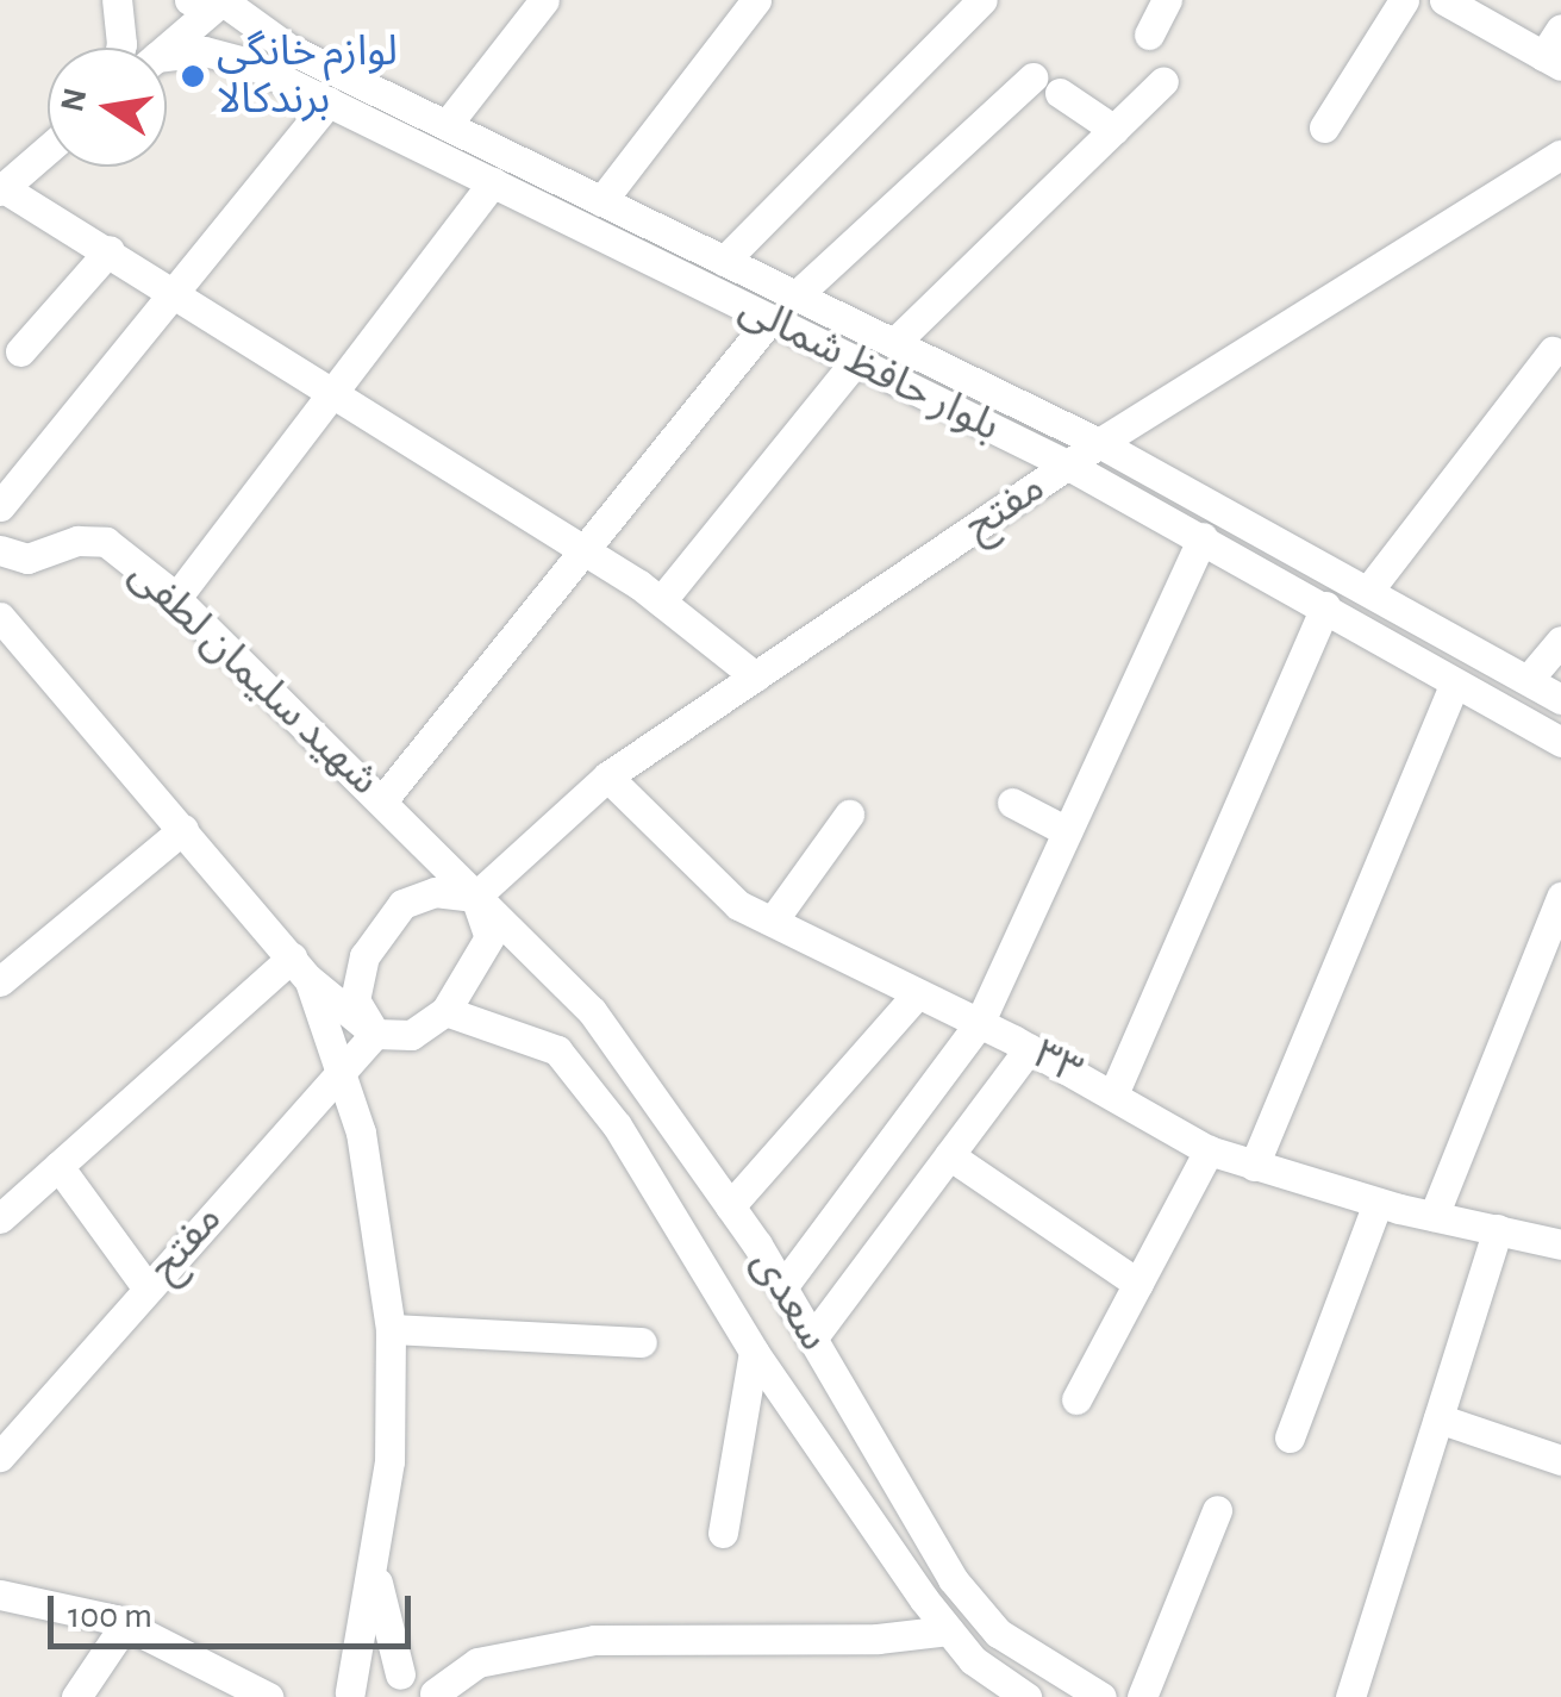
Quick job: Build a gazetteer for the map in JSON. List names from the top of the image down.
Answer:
{
  "streets": {
    "street": [
      "بلوار حافظ شمالی",
      "مفتح",
      "شهید سلیمان لطفی",
      "۳۳",
      "سعدی"
    ]
  },
  "crossings": [
    ["بلوار حافظ شمالی", "مفتح"],
    ["مفتح", "شهید سلیمان لطفی"],
    ["مفتح", "۳۳"],
    ["مفتح", "سعدی"],
    ["شهید سلیمان لطفی", "سعدی"]
  ],
  "places": ["لوازم خانگی برندکالا"],
  "scale_bar": "100 m",
  "north": "left"
}
